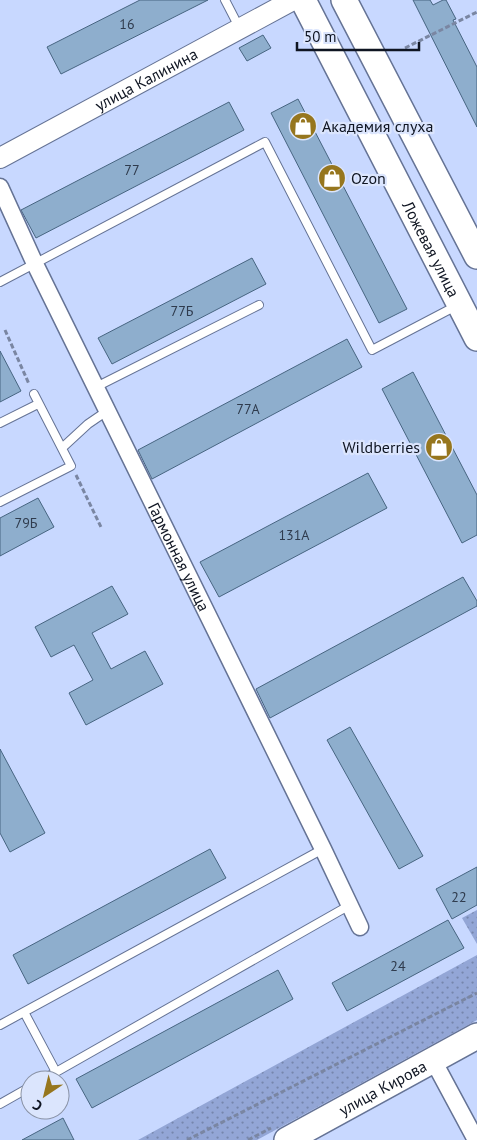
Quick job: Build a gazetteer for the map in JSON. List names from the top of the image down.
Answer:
{
  "streets": {
    "main road": ["Ложевая улица", "улица Кирова"],
    "street": ["улица Калинина", "Гармонная улица"]
  },
  "places": {
    "shop": ["Академия слуха", "Ozon", "Wildberries"]
  },
  "house_numbers": [
    "16",
    "77",
    "77Б",
    "77А",
    "79Б",
    "131А",
    "22",
    "24"
  ],
  "scale_bar": "50 m",
  "north": "bottom left"
}
